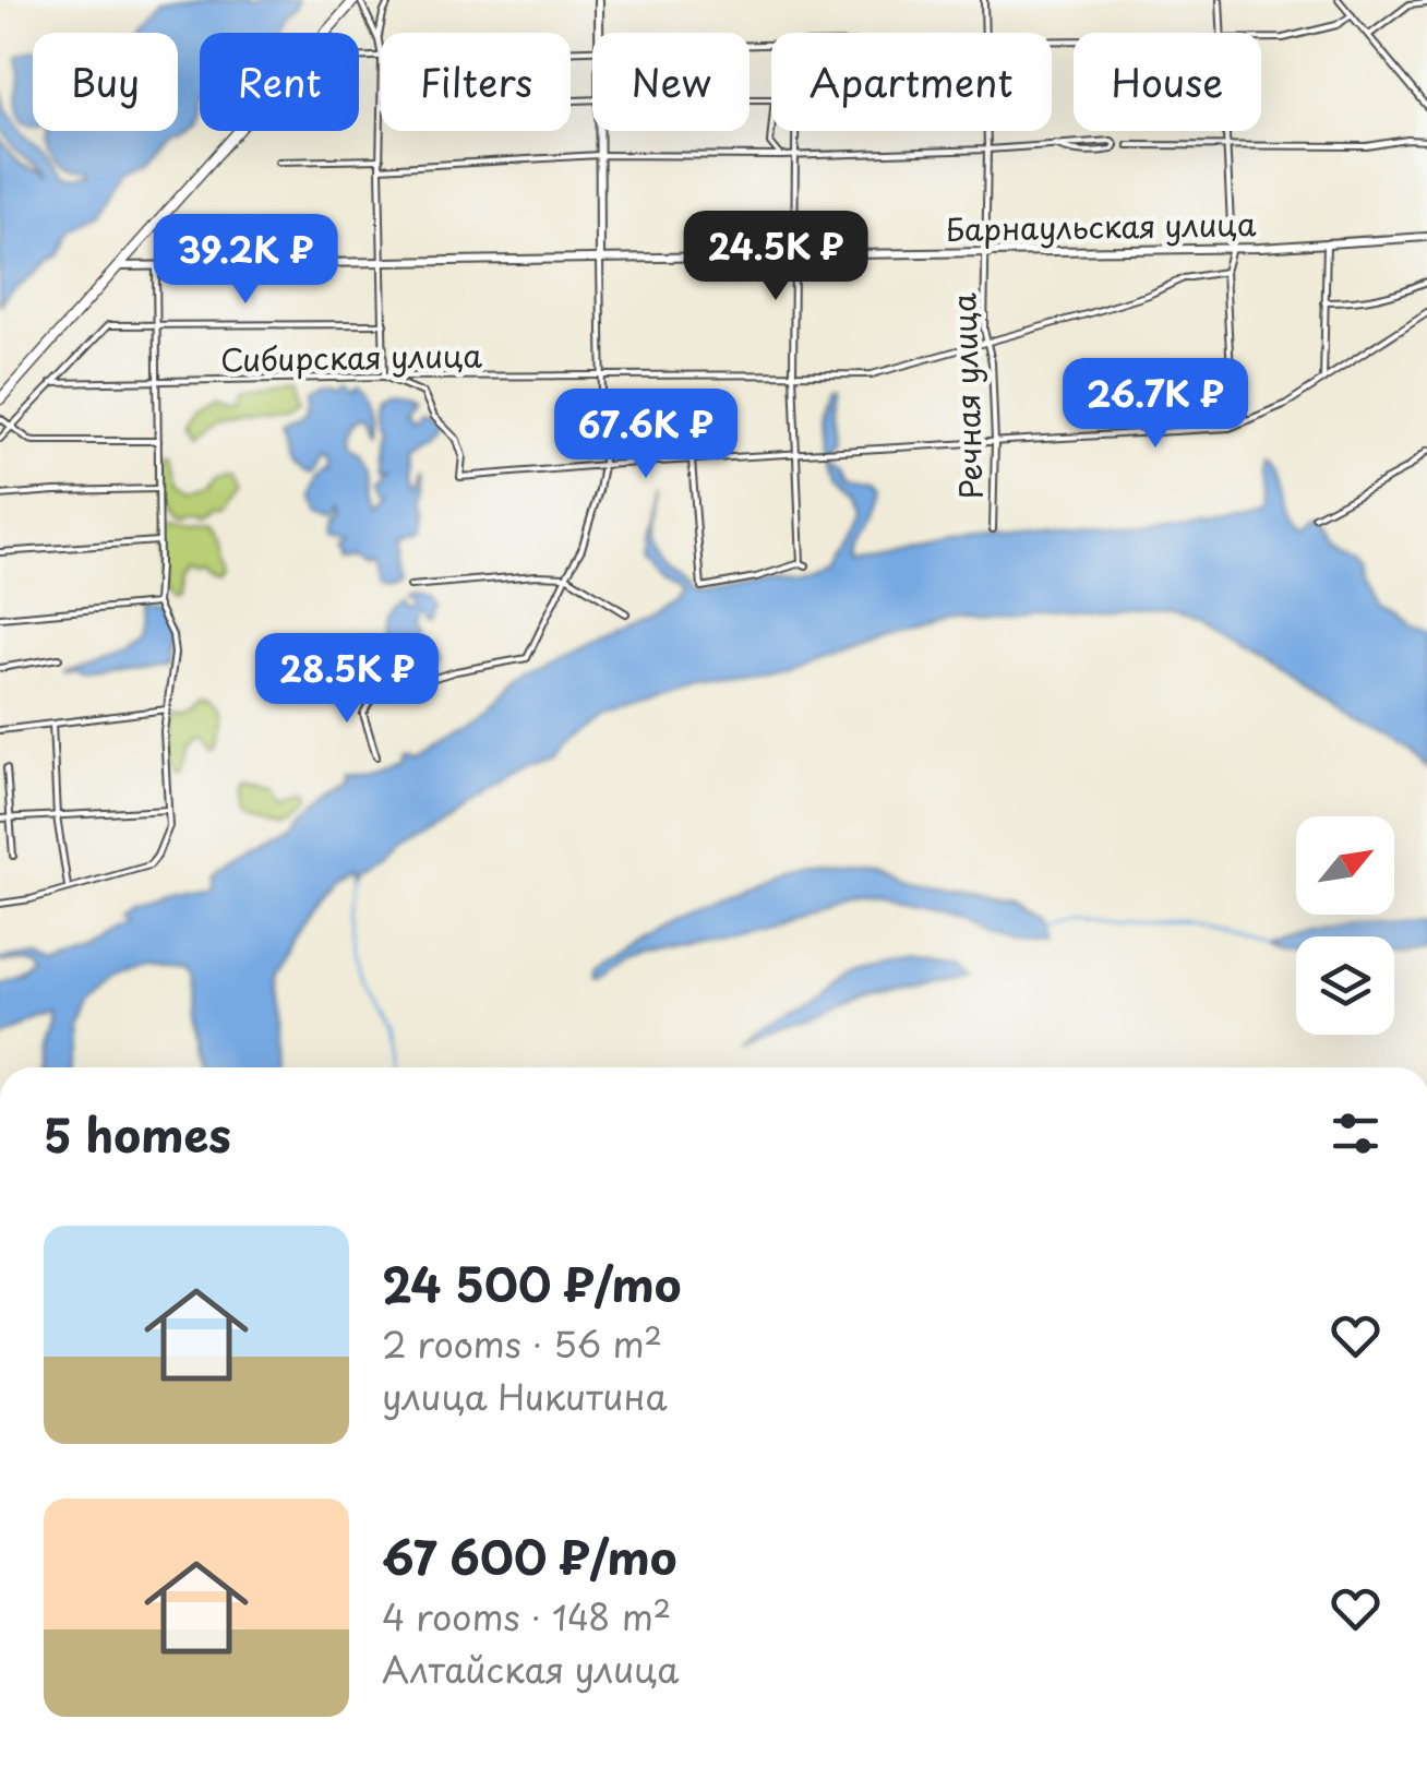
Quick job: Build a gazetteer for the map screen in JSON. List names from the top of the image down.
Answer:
{
  "streets": {
    "street": ["Барнаульская улица", "Сибирская улица", "Речная улица"]
  },
  "crossings": [
    ["Барнаульская улица", "Речная улица"],
    ["Сибирская улица", "Речная улица"]
  ],
  "north": "top right",
  "page": {
    "chip": [
      "Buy",
      "Rent",
      "Filters",
      "New",
      "Apartment",
      "House"
    ],
    "price": [
      "24.5K ₽",
      "39.2K ₽",
      "26.7K ₽",
      "67.6K ₽",
      "28.5K ₽"
    ],
    "heading": "5 homes",
    "list": [
      {
        "name": "24 500 ₽/mo",
        "note": "2 rooms · 56 m² · улица Никитина"
      },
      {
        "name": "67 600 ₽/mo",
        "note": "4 rooms · 148 m² · Алтайская улица"
      }
    ]
  }
}
